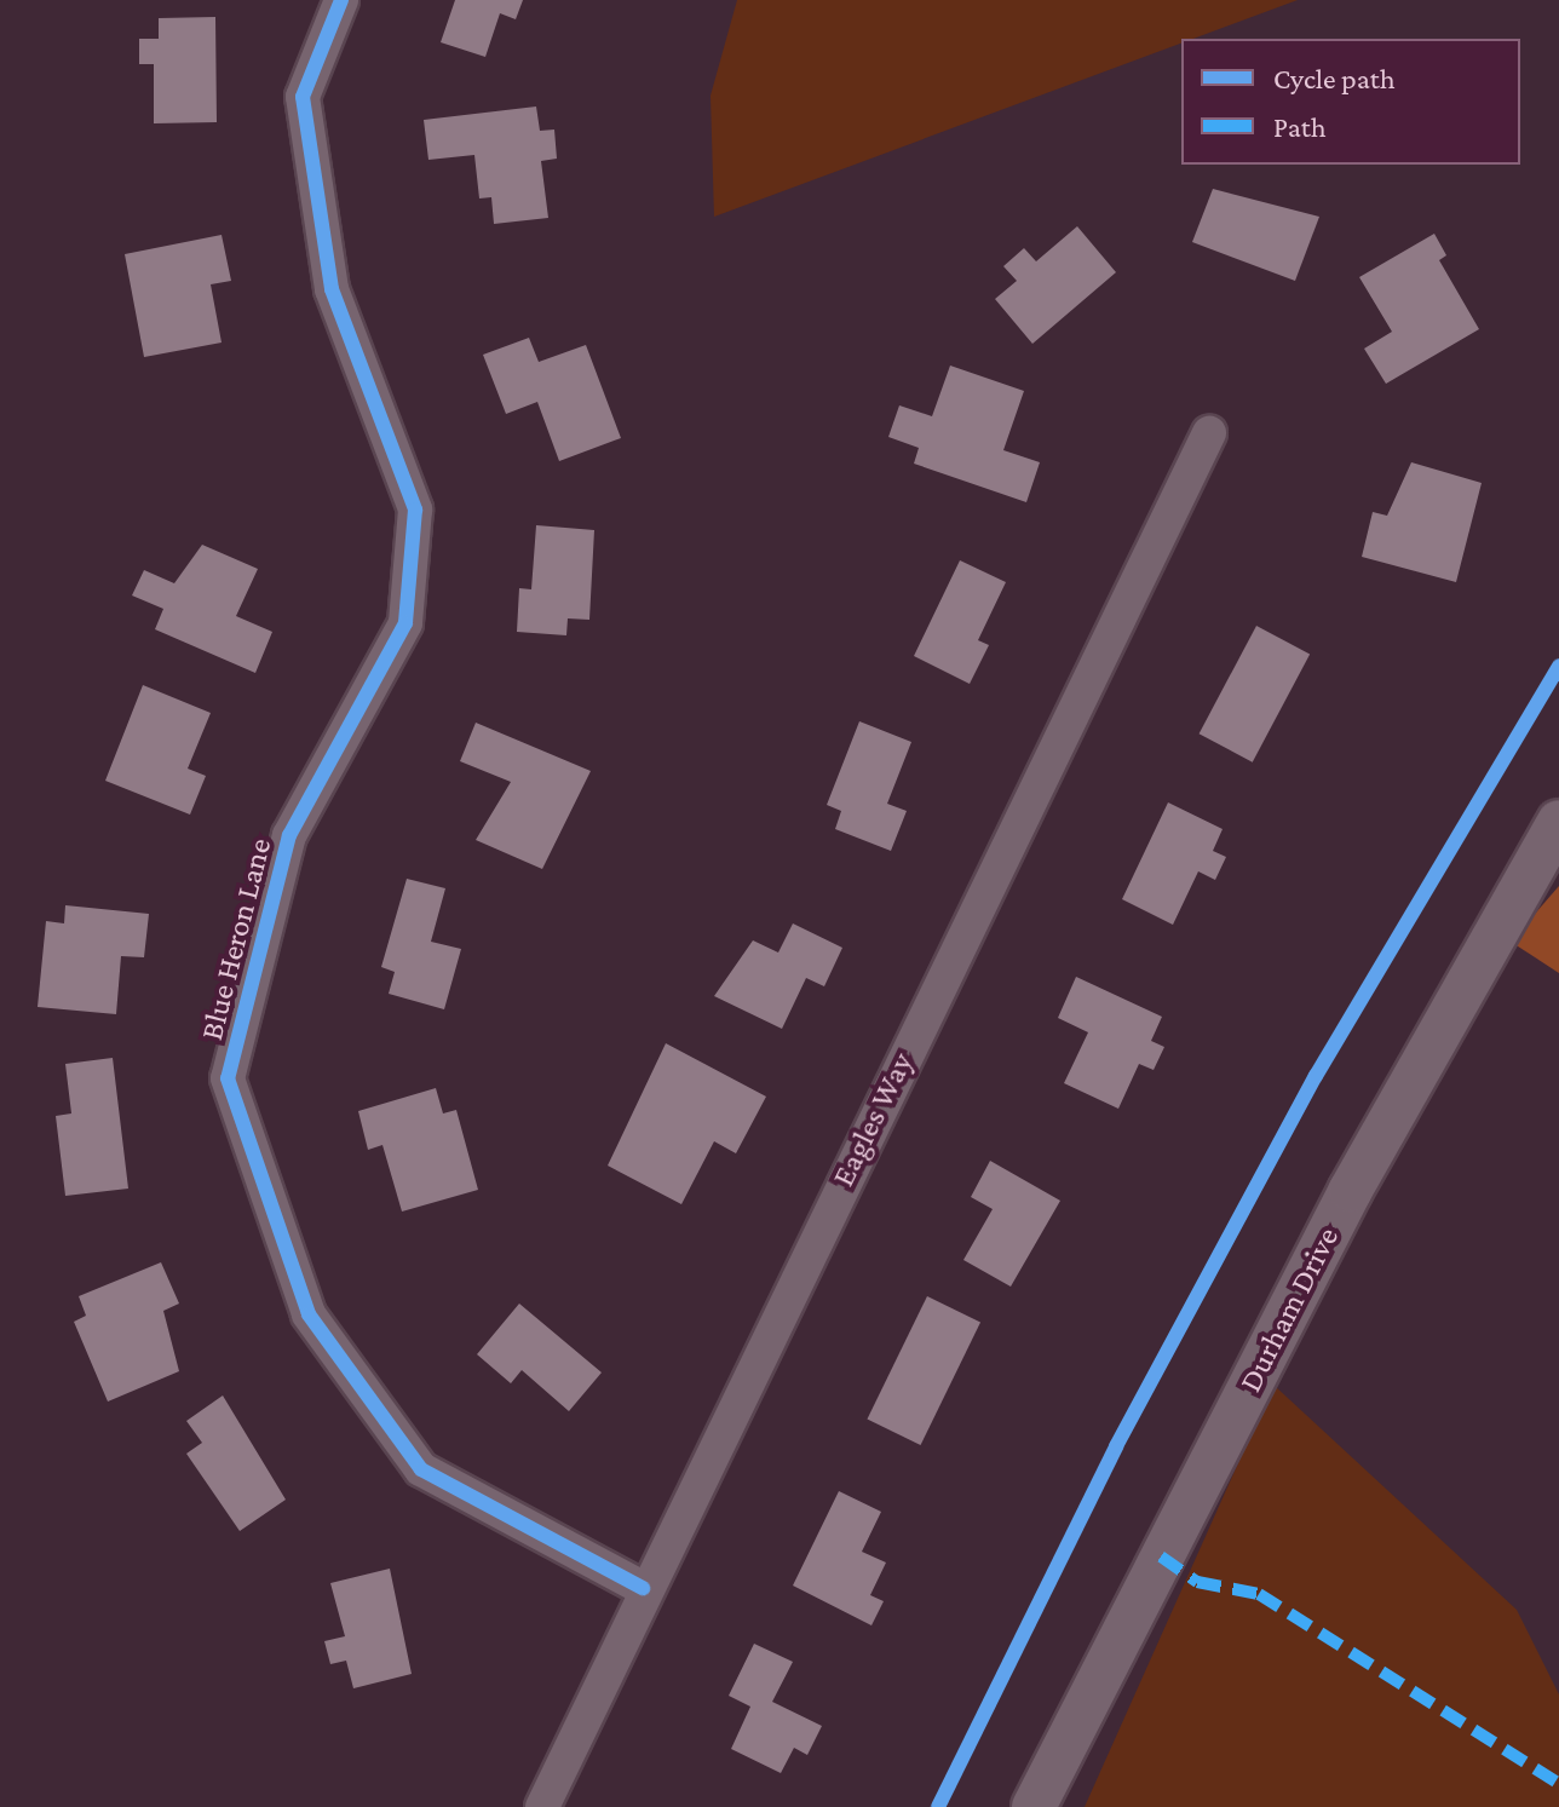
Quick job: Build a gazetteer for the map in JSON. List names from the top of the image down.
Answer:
{
  "streets": {
    "street": ["Blue Heron Lane", "Eagles Way", "Durham Drive"]
  },
  "crossings": [
    ["Blue Heron Lane", "Eagles Way"]
  ],
  "legend": ["Cycle path", "Path"]
}
